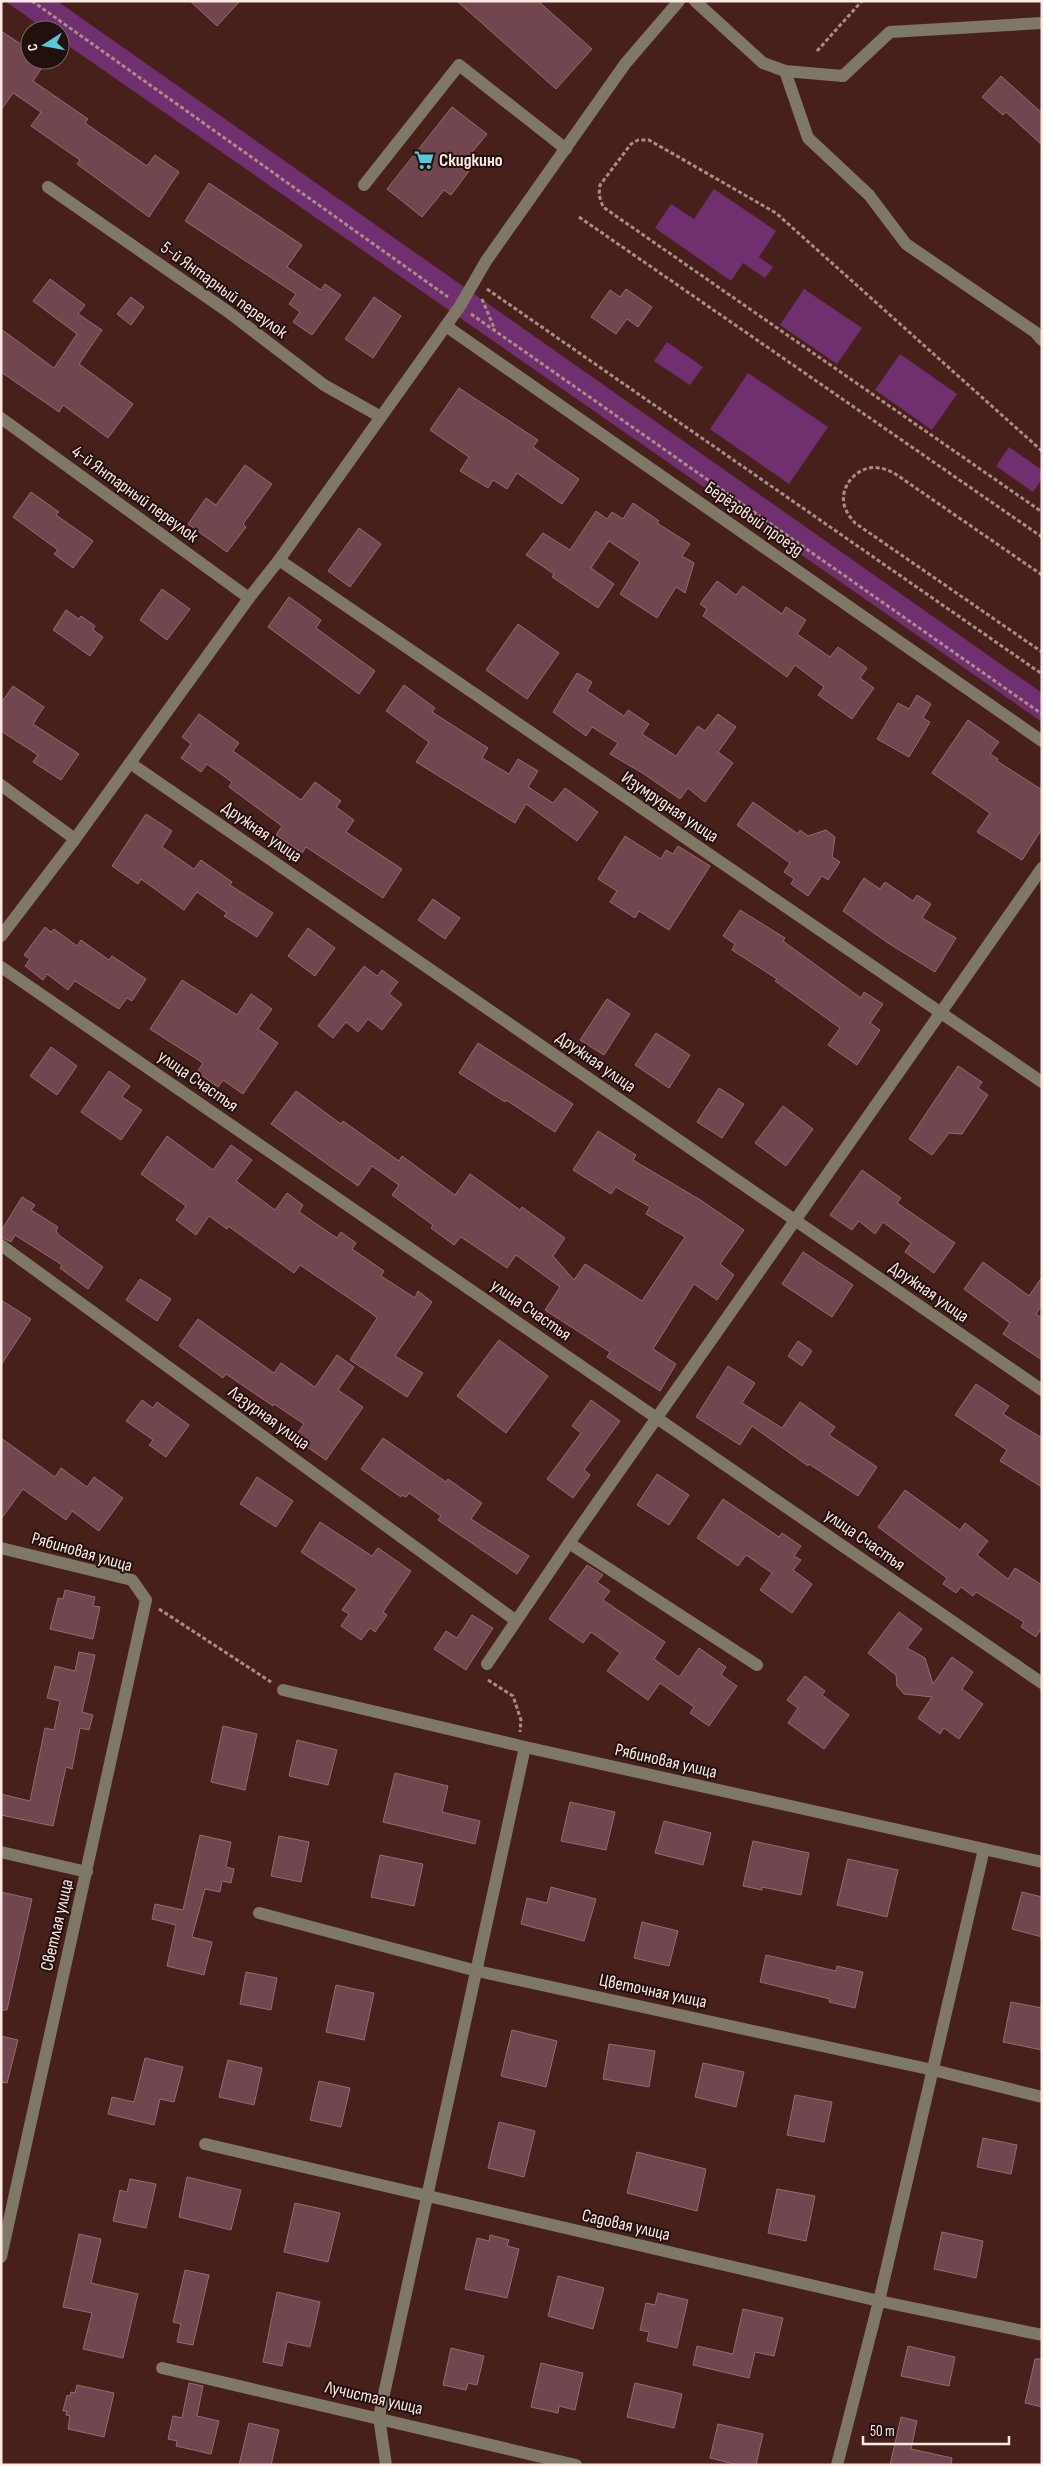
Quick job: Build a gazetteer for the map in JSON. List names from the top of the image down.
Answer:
{
  "streets": {
    "street": [
      "5-й Янтарный переулок",
      "4-й Янтарный переулок",
      "Берёзовый проезд",
      "Изумрудная улица",
      "Дружная улица",
      "улица Счастья",
      "Лазурная улица",
      "Рябиновая улица",
      "Светлая улица",
      "Цветочная улица",
      "Садовая улица",
      "Лучистая улица"
    ]
  },
  "crossings": [
    ["Рябиновая улица", "Светлая улица"]
  ],
  "places": {
    "supermarket": ["Скидкино"]
  },
  "scale_bar": "50 m",
  "north": "left"
}
